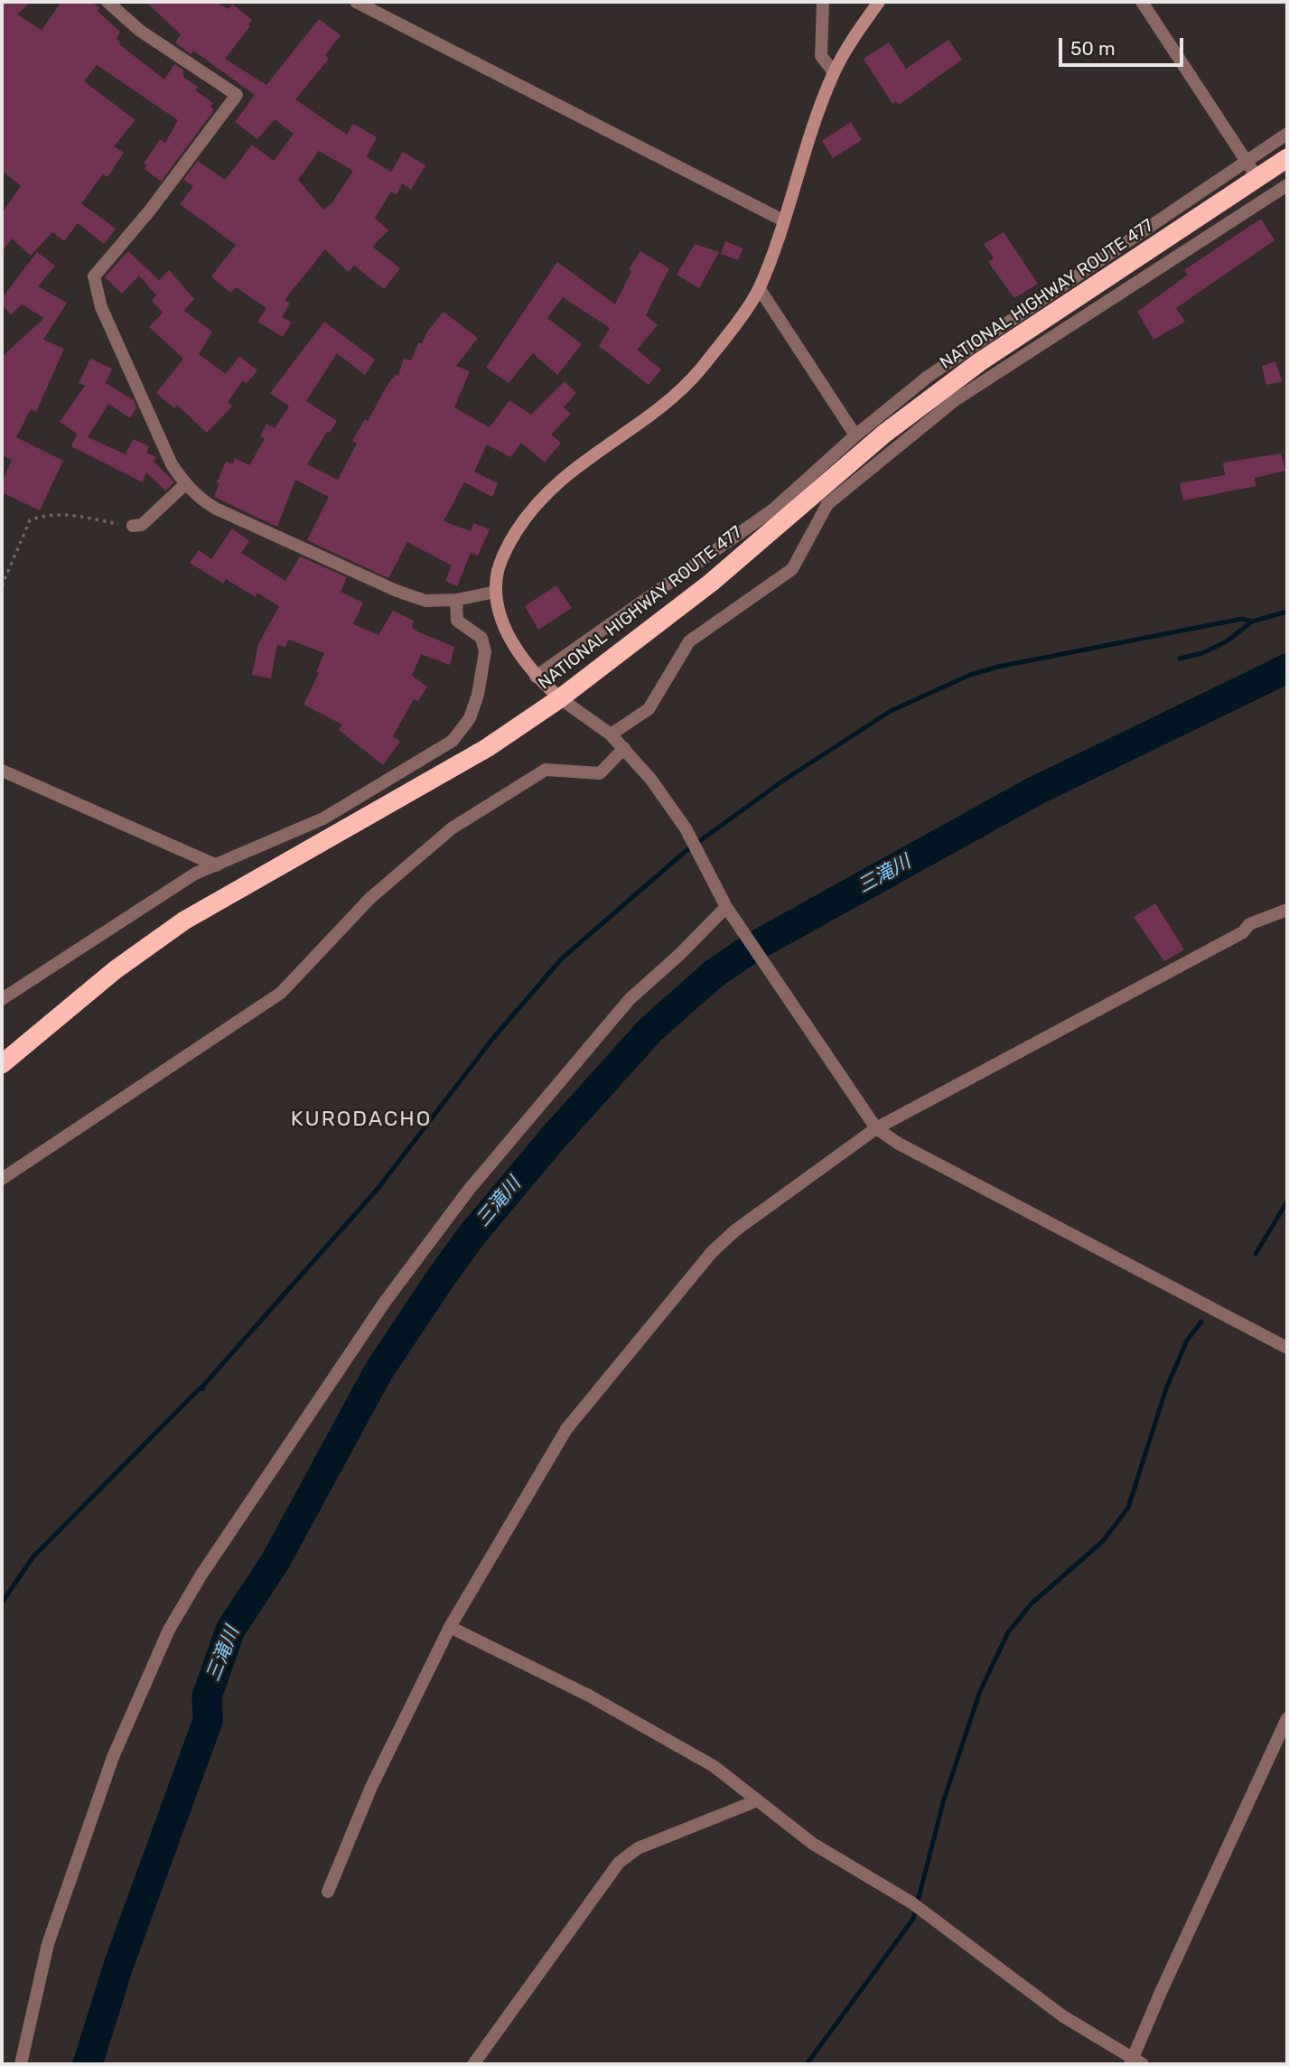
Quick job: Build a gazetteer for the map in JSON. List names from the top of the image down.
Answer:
{
  "streets": {
    "highway": ["NATIONAL HIGHWAY ROUTE 477"]
  },
  "districts": ["KURODACHO"],
  "water": ["三滝川"],
  "scale_bar": "50 m"
}
